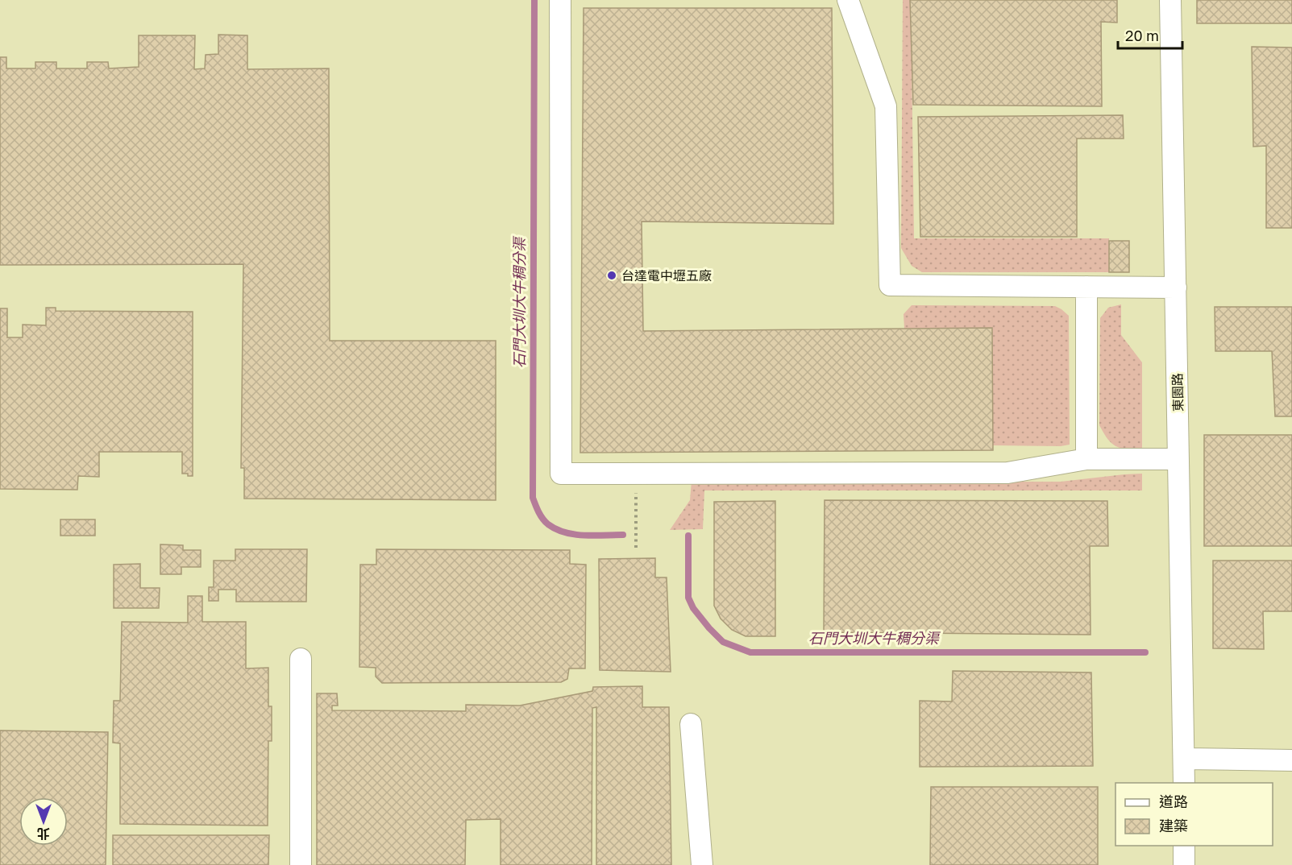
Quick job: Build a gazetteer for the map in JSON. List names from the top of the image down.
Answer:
{
  "streets": {
    "street": ["東園路"]
  },
  "water": ["石門大圳大牛稠分渠"],
  "places": ["台達電中壢五廠"],
  "legend": ["道路", "建築"],
  "scale_bar": "20 m",
  "north": "bottom"
}
